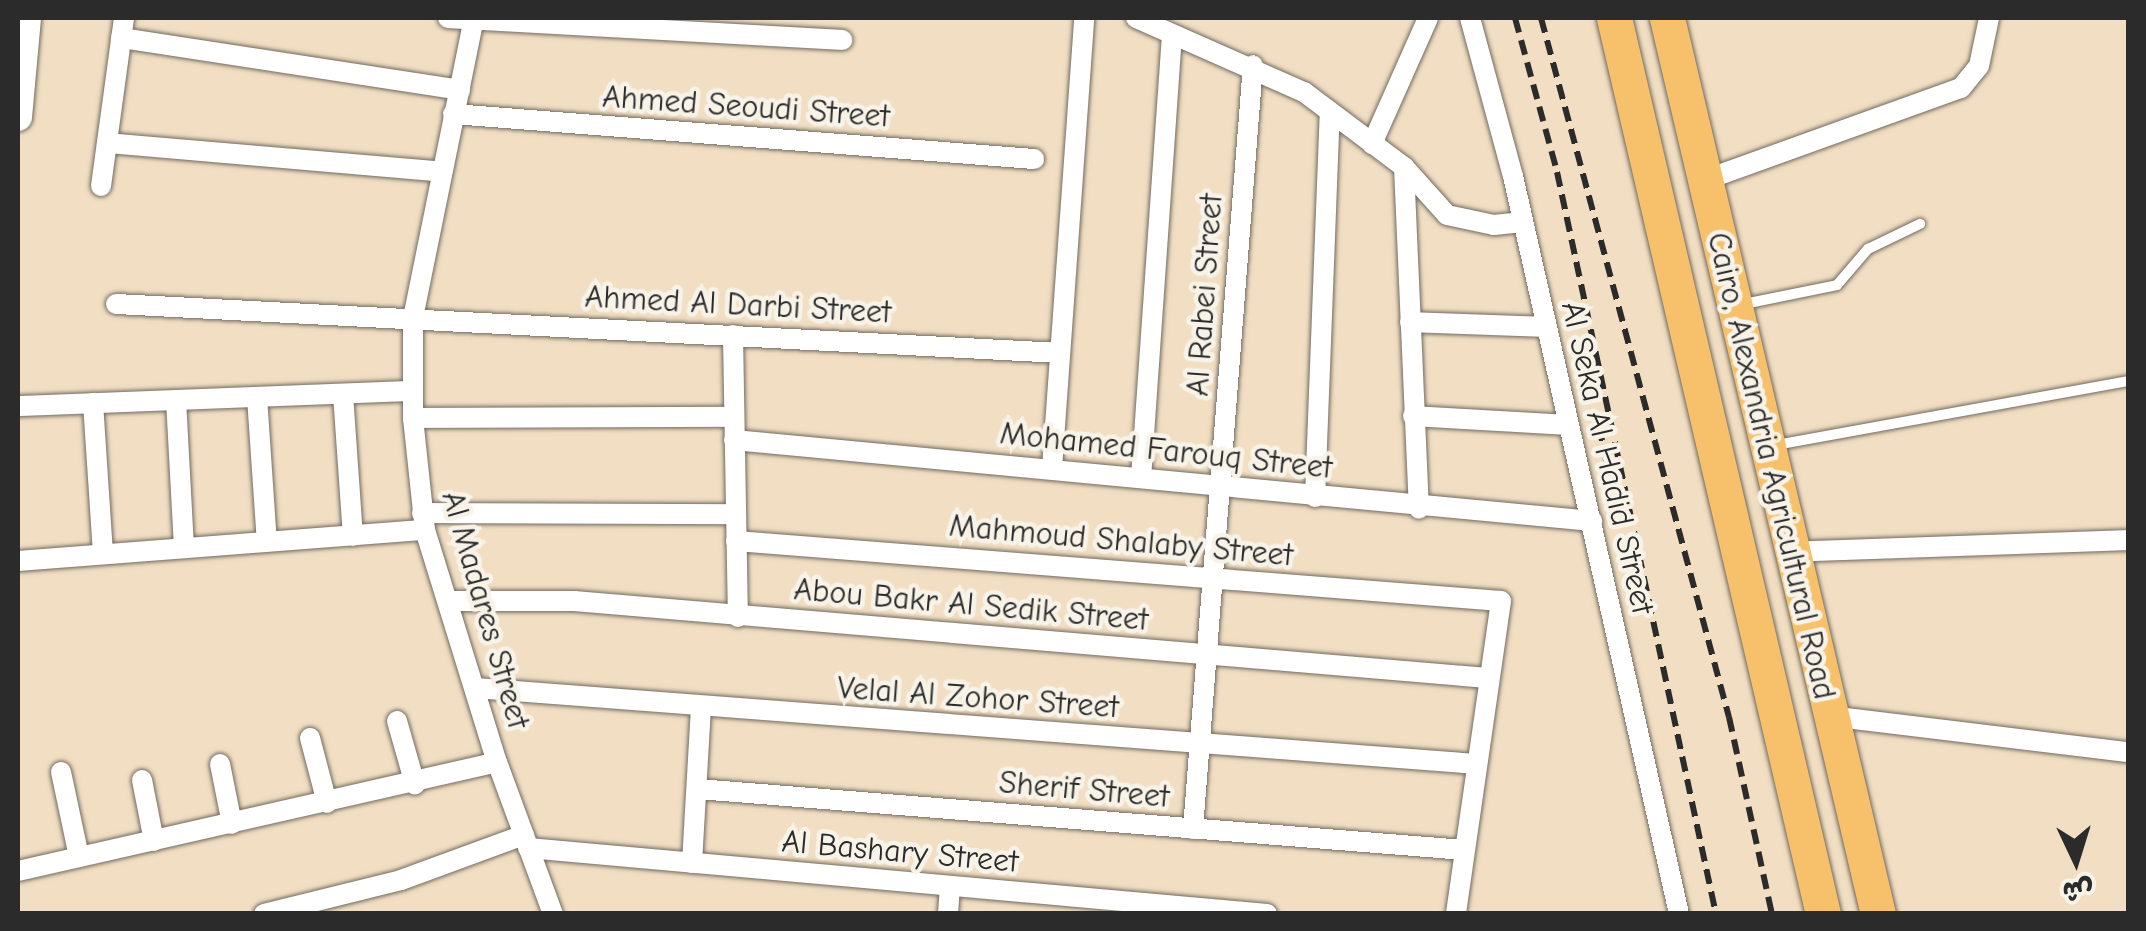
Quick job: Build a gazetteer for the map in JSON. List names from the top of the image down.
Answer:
{
  "streets": {
    "highway": ["Cairo, Alexandria Agricultural Road"],
    "street": [
      "Ahmed Seoudi Street",
      "Al Rabei Street",
      "Ahmed Al Darbi Street",
      "Mohamed Farouq Street",
      "Al Seka Al Hadid Street",
      "Mahmoud Shalaby Street",
      "Abou Bakr Al Sedik Street",
      "Al Madares Street",
      "Velal Al Zohor Street",
      "Sherif Street",
      "Al Bashary Street"
    ]
  },
  "crossings": [
    ["Ahmed Seoudi Street", "Al Madares Street"],
    ["Al Rabei Street", "Mohamed Farouq Street"],
    ["Al Rabei Street", "Mahmoud Shalaby Street"],
    ["Al Rabei Street", "Abou Bakr Al Sedik Street"],
    ["Al Rabei Street", "Velal Al Zohor Street"],
    ["Al Rabei Street", "Sherif Street"],
    ["Ahmed Al Darbi Street", "Al Madares Street"],
    ["Mohamed Farouq Street", "Al Seka Al Hadid Street"],
    ["Mahmoud Shalaby Street", "Abou Bakr Al Sedik Street"],
    ["Abou Bakr Al Sedik Street", "Al Madares Street"],
    ["Al Madares Street", "Velal Al Zohor Street"],
    ["Al Madares Street", "Al Bashary Street"]
  ],
  "north": "bottom"
}
